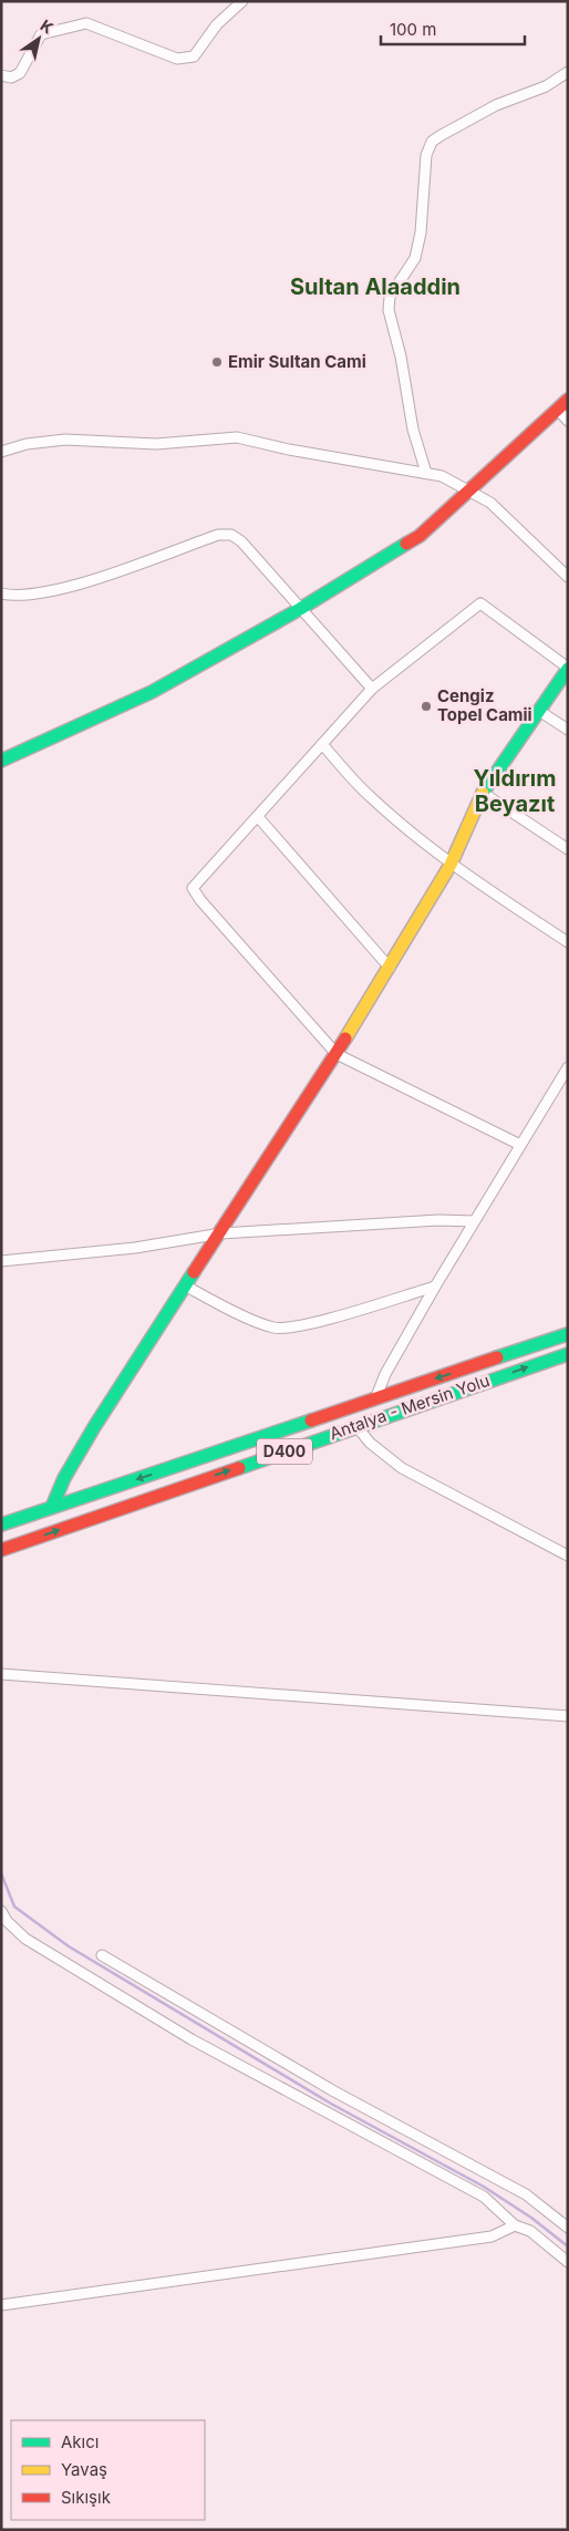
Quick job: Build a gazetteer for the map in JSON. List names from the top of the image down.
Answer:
{
  "streets": {
    "main road": ["Antalya - Mersin Yolu", "D400"]
  },
  "districts": ["Sultan Alaaddin", "Yıldırım Beyazıt"],
  "places": ["Emir Sultan Cami", "Cengiz Topel Camii"],
  "legend": ["Akıcı", "Yavaş", "Sıkışık"],
  "scale_bar": "100 m",
  "north": "top right"
}
